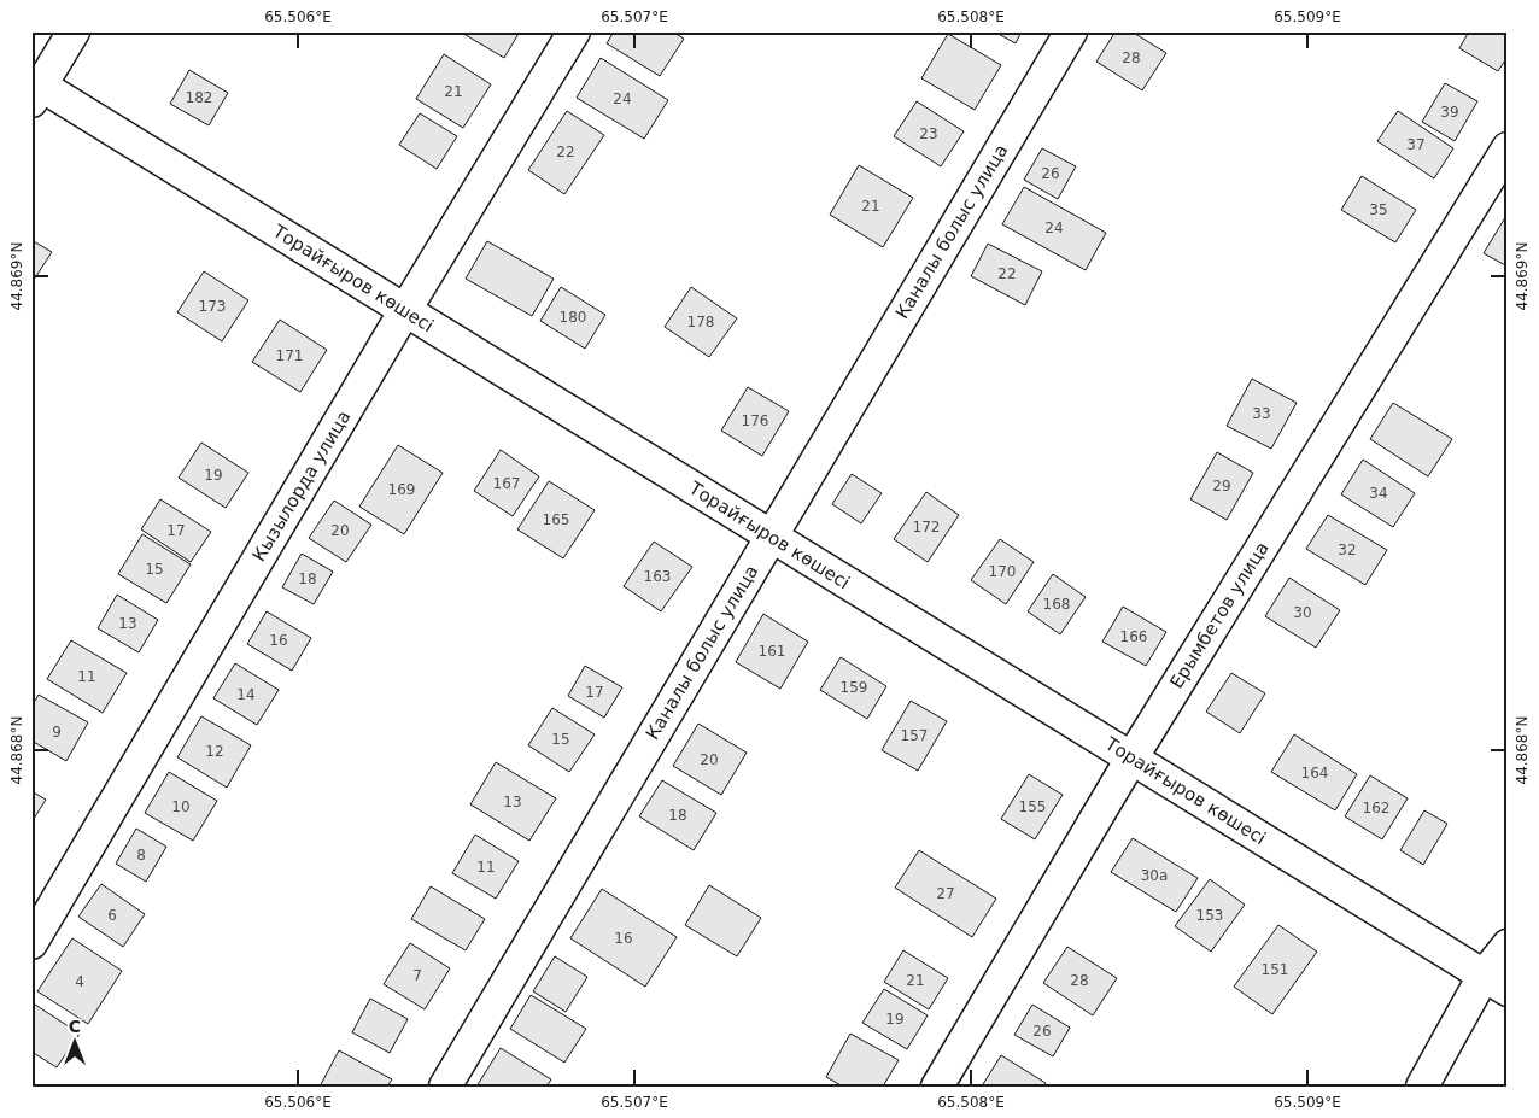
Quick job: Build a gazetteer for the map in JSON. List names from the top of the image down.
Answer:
{
  "streets": {
    "street": [
      "Каналы болыс улица",
      "Торайғыров көшесі",
      "Кызылорда улица",
      "Ерымбетов улица"
    ]
  },
  "crossings": [
    ["Каналы болыс улица", "Торайғыров көшесі"],
    ["Торайғыров көшесі", "Кызылорда улица"],
    ["Торайғыров көшесі", "Ерымбетов улица"]
  ],
  "house_numbers": [
    "28",
    "21",
    "182",
    "24",
    "39",
    "23",
    "37",
    "22",
    "26",
    "21",
    "35",
    "24",
    "22",
    "173",
    "180",
    "178",
    "171",
    "33",
    "176",
    "19",
    "167",
    "29",
    "169",
    "34",
    "165",
    "172",
    "17",
    "20",
    "32",
    "15",
    "170",
    "163",
    "18",
    "168",
    "30",
    "13",
    "166",
    "16",
    "161",
    "11",
    "159",
    "17",
    "14",
    "9",
    "157",
    "15",
    "12",
    "20",
    "164",
    "13",
    "10",
    "155",
    "162",
    "18",
    "8",
    "11",
    "30а",
    "27",
    "6",
    "153",
    "16",
    "151",
    "7",
    "21",
    "28",
    "4",
    "19",
    "26"
  ],
  "north": "top",
  "coordinates": [
    "65.506°E",
    "65.507°E",
    "65.508°E",
    "65.509°E",
    "44.869°N",
    "44.868°N"
  ]
}
